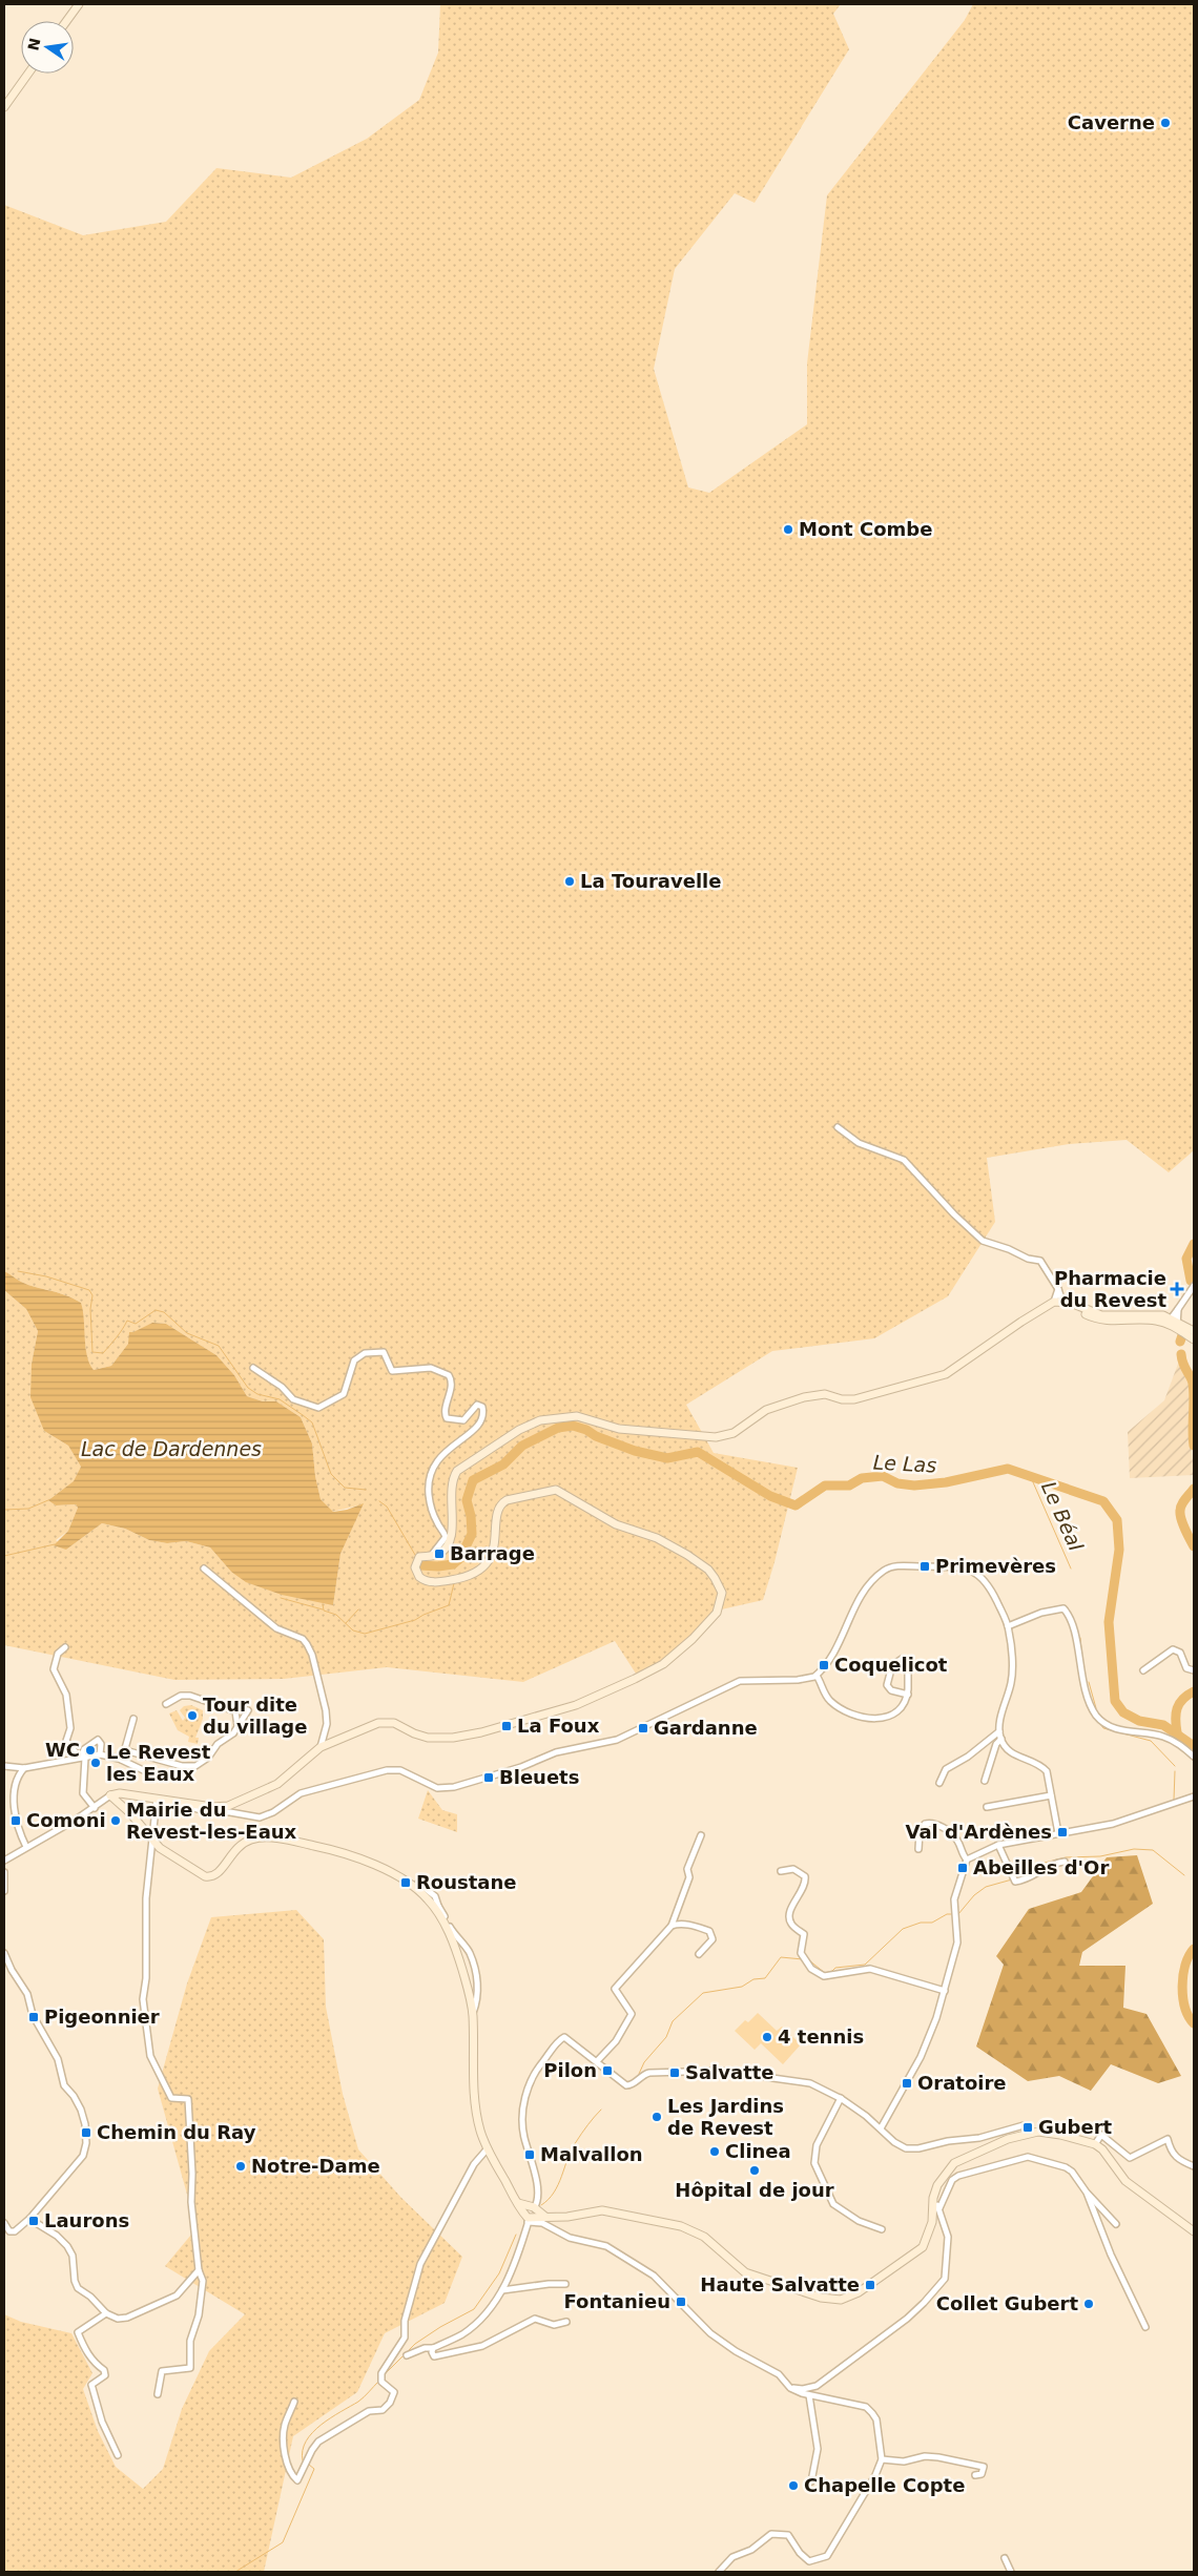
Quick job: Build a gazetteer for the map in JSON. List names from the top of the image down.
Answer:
{
  "water": ["Lac de Dardennes", "Le Las", "Le Béal"],
  "places": {
    "other": [
      "Caverne",
      "Mont Combe",
      "La Touravelle",
      "Tour dite du village",
      "WC",
      "Le Revest les Eaux",
      "Mairie du Revest-les-Eaux",
      "4 tennis",
      "Les Jardins de Revest",
      "Clinea",
      "Notre-Dame",
      "Hôpital de jour",
      "Collet Gubert",
      "Chapelle Copte"
    ],
    "health": ["Pharmacie du Revest"],
    "transit": [
      "Barrage",
      "Primevères",
      "Coquelicot",
      "La Foux",
      "Gardanne",
      "Bleuets",
      "Comoni",
      "Val d'Ardènes",
      "Abeilles d'Or",
      "Roustane",
      "Pigeonnier",
      "Pilon",
      "Salvatte",
      "Oratoire",
      "Gubert",
      "Chemin du Ray",
      "Malvallon",
      "Laurons",
      "Haute Salvatte",
      "Fontanieu"
    ]
  },
  "north": "left"
}
